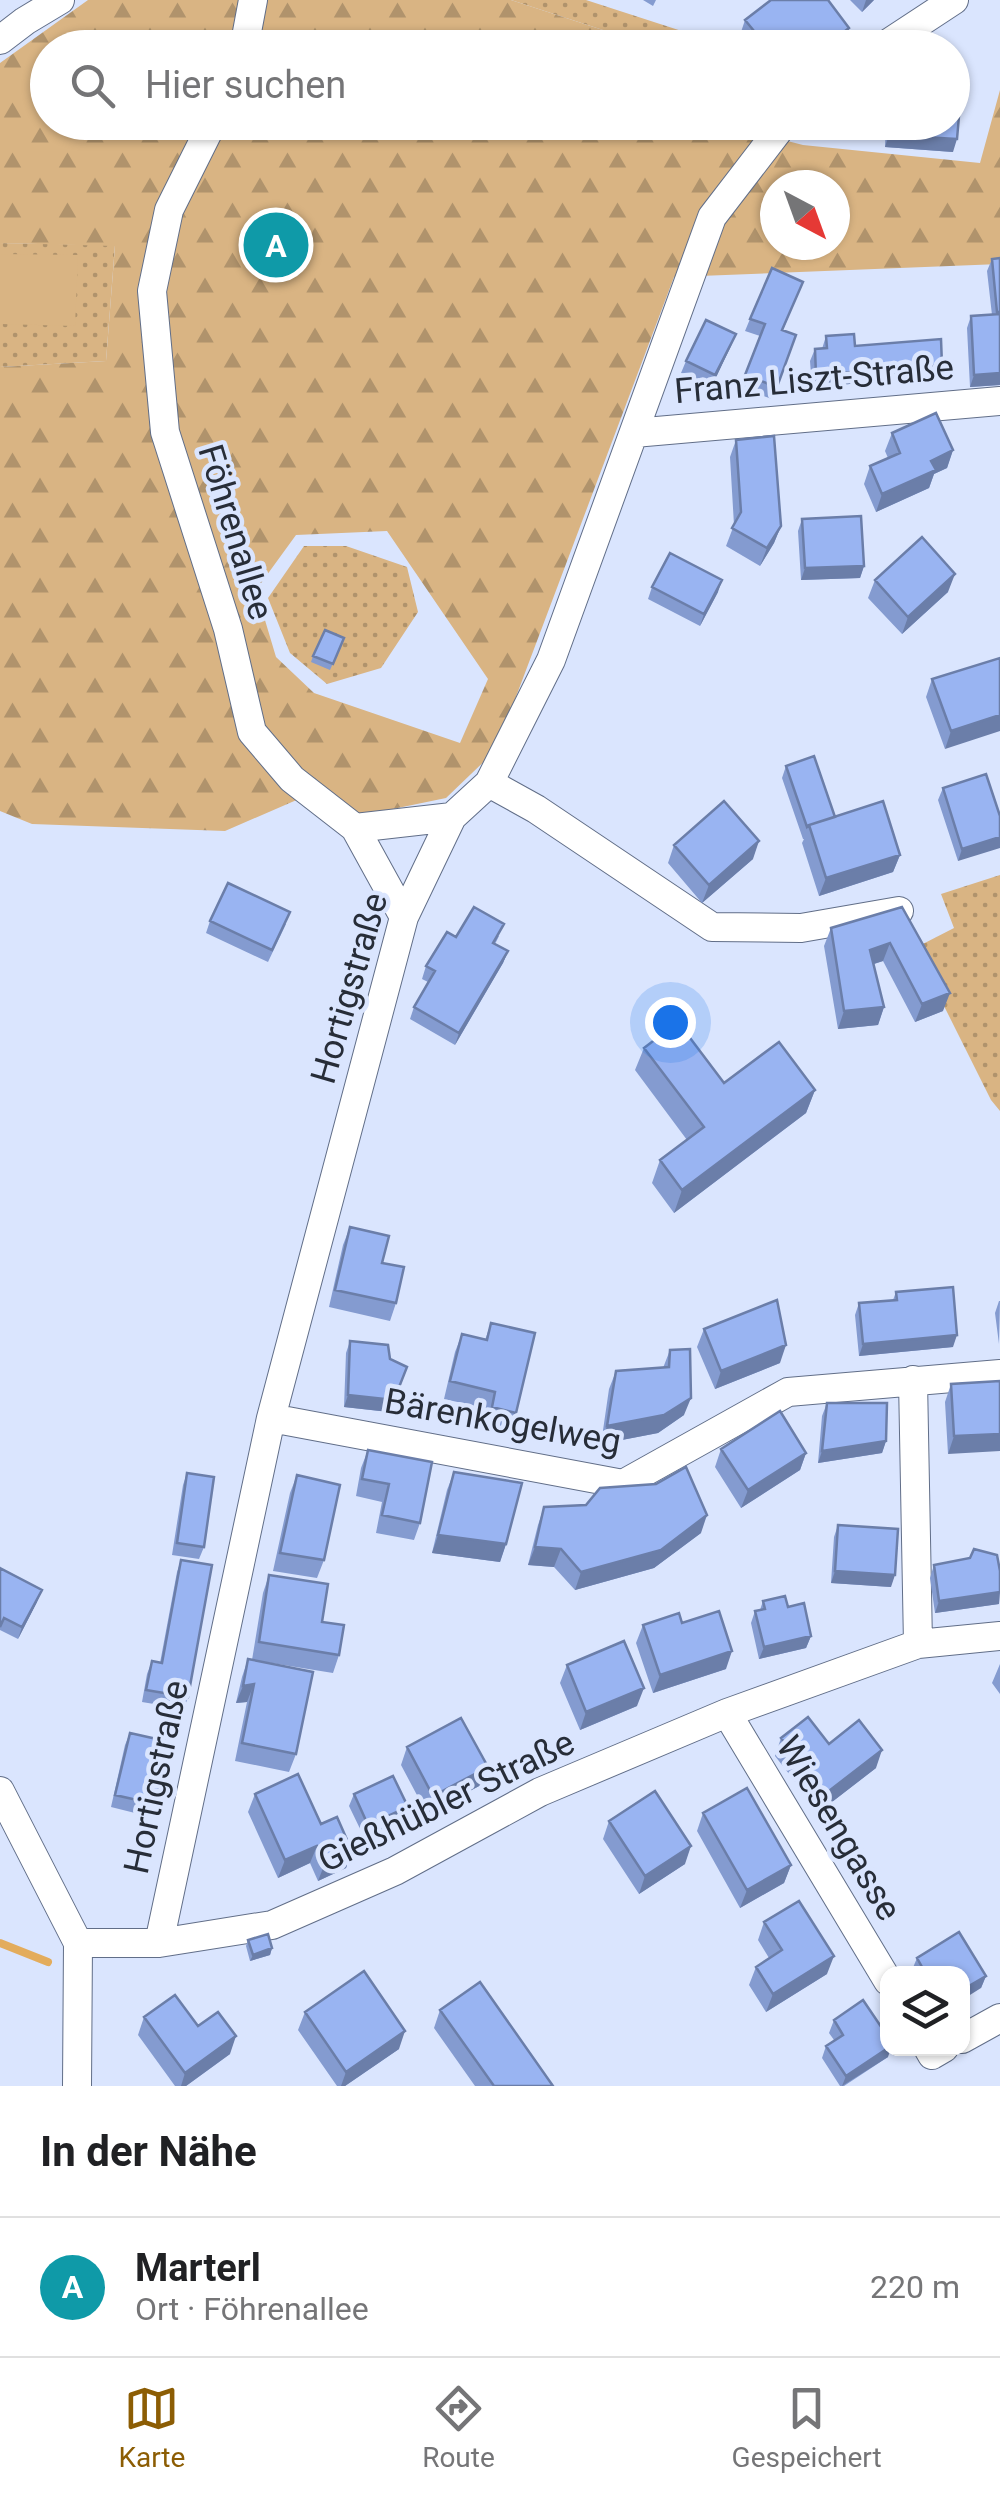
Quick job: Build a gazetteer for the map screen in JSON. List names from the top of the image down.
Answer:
{
  "streets": {
    "street": [
      "Franz Liszt-Straße",
      "Föhrenallee",
      "Hortigstraße",
      "Bärenkogelweg",
      "Gießhübler Straße",
      "Wiesengasse"
    ]
  },
  "crossings": [
    ["Franz Liszt-Straße", "Hortigstraße"],
    ["Föhrenallee", "Hortigstraße"],
    ["Hortigstraße", "Bärenkogelweg"],
    ["Hortigstraße", "Gießhübler Straße"],
    ["Gießhübler Straße", "Wiesengasse"]
  ],
  "north": "bottom right",
  "page": {
    "search": "Hier suchen",
    "pins": "A",
    "heading": "In der Nähe",
    "list": [
      {
        "mark": "A",
        "name": "Marterl",
        "note": "Ort · Föhrenallee",
        "value": "220 m"
      }
    ],
    "nav": ["Karte", "Route", "Gespeichert"]
  }
}
